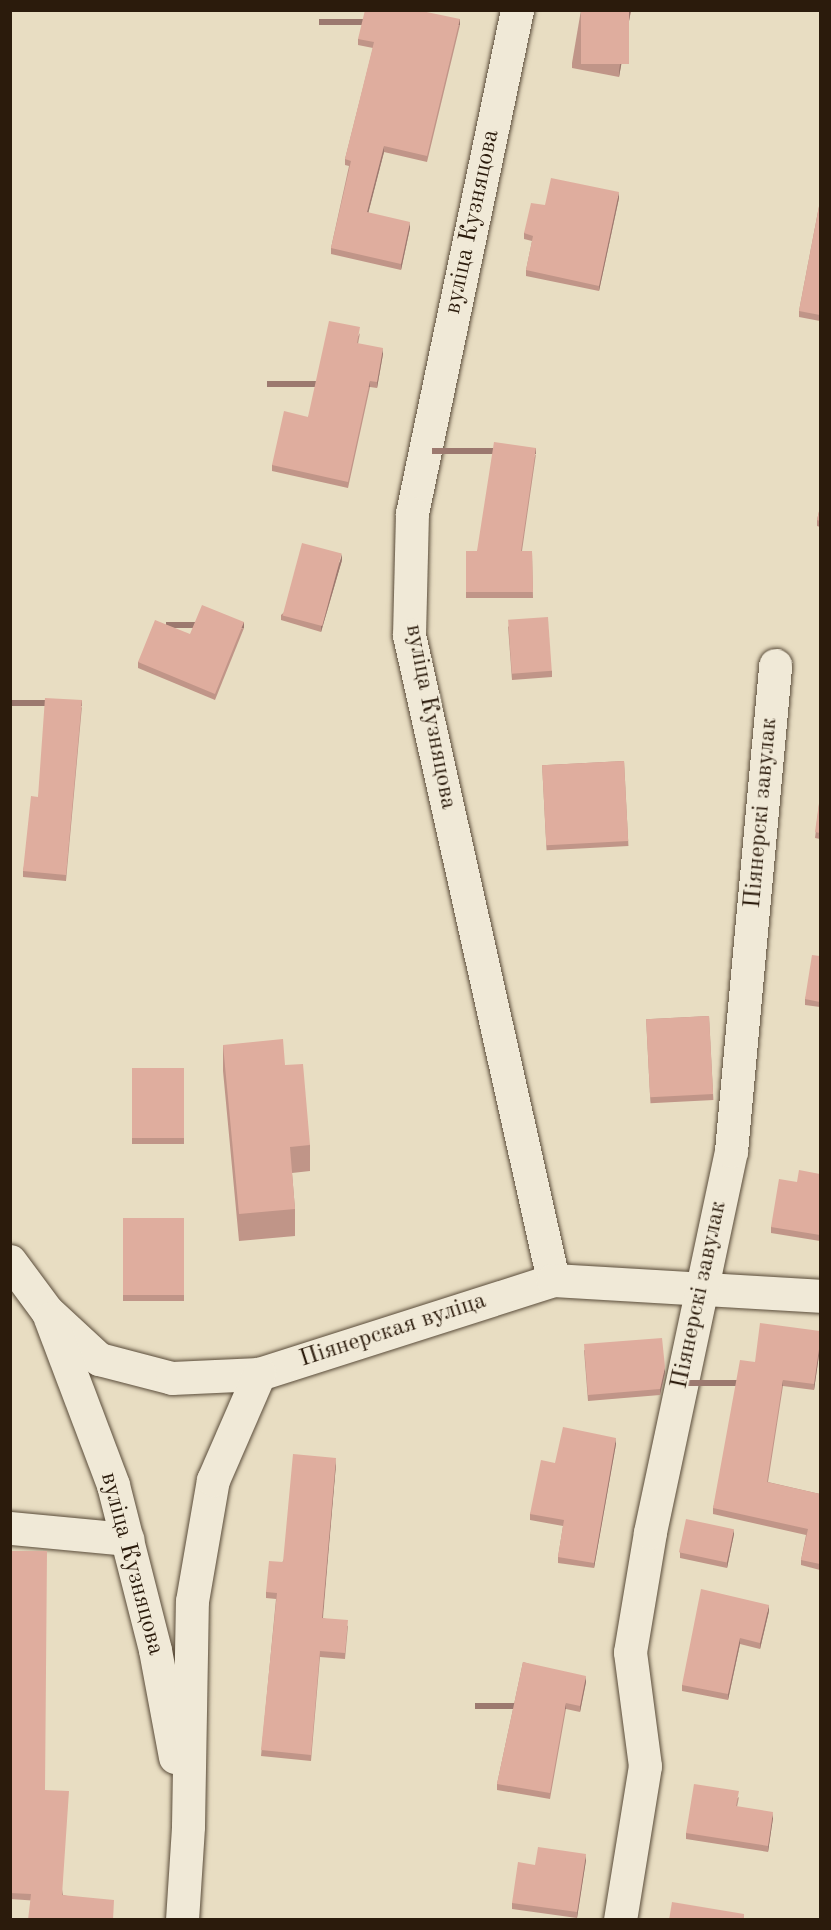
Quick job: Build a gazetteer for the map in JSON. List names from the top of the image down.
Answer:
{
  "streets": {
    "street": ["вуліца Кузняцова", "Піянерскі завулак", "Піянерская вуліца"]
  },
  "crossings": [
    ["вуліца Кузняцова", "Піянерская вуліца"],
    ["Піянерскі завулак", "Піянерская вуліца"]
  ]
}
